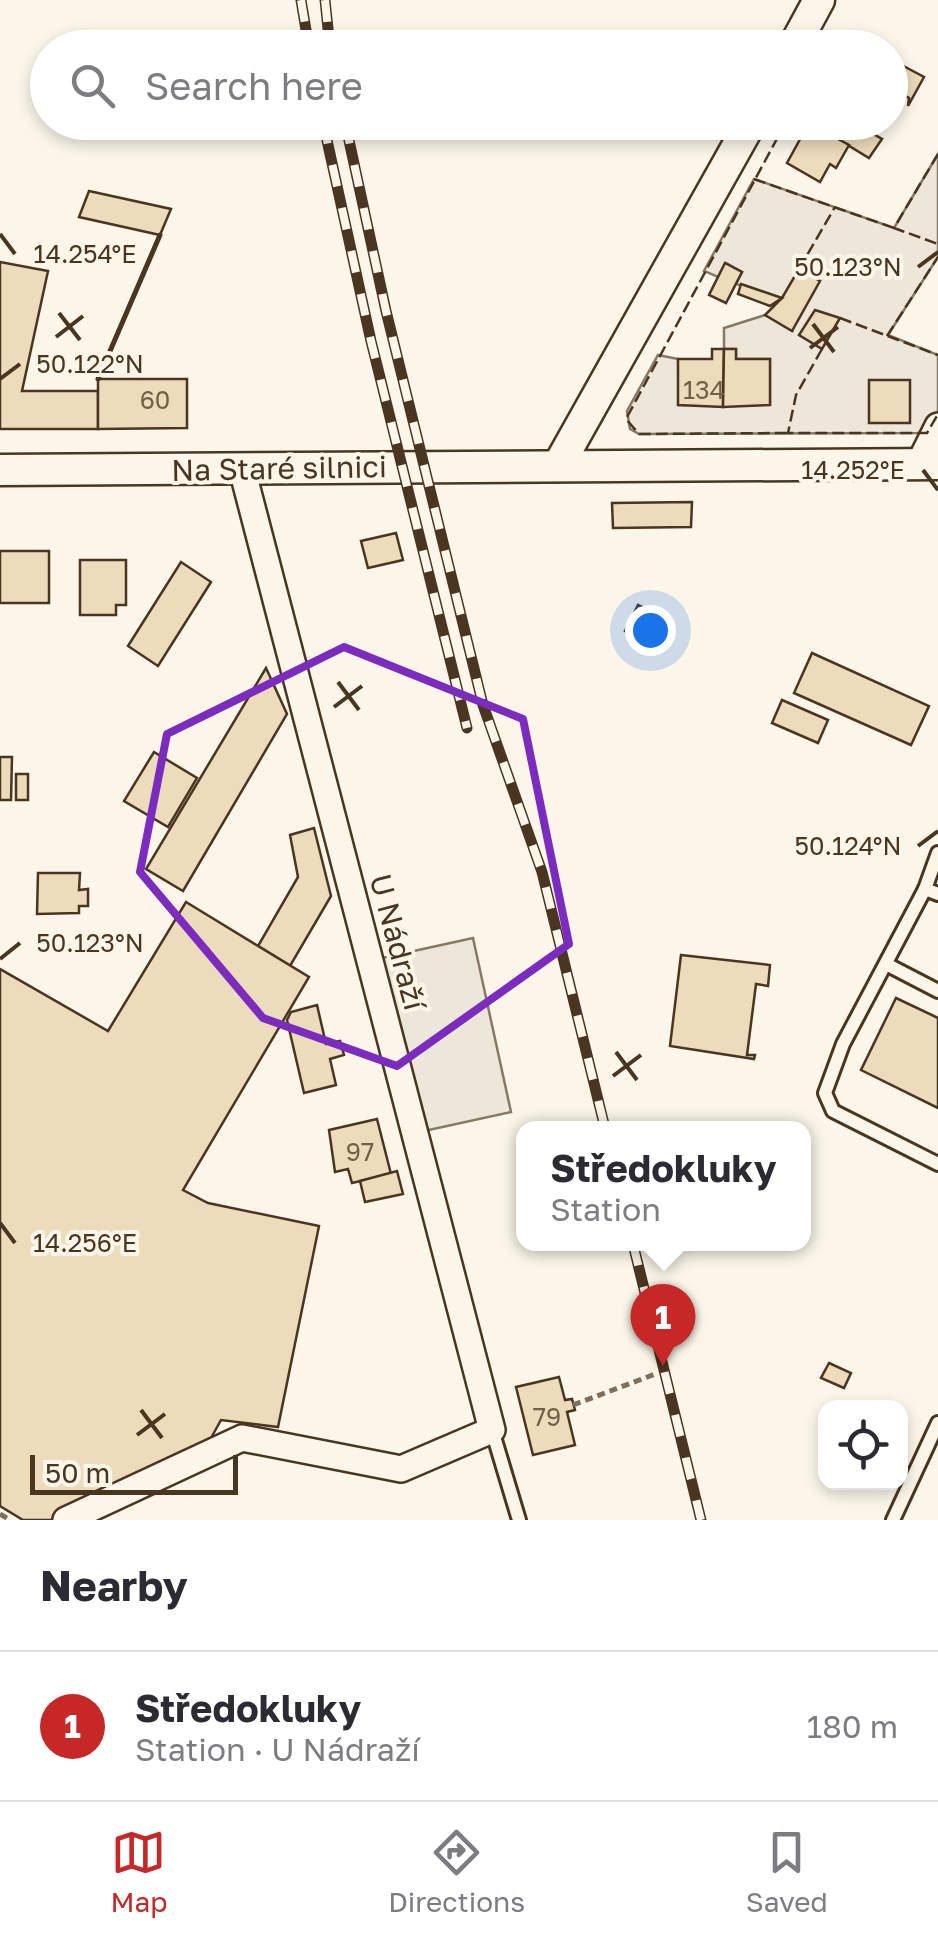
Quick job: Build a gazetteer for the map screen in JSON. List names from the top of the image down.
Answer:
{
  "streets": {
    "street": ["Na Staré silnici", "U Nádraží"]
  },
  "crossings": [
    ["Na Staré silnici", "U Nádraží"]
  ],
  "house_numbers": [
    "134",
    "60",
    "97",
    "79"
  ],
  "scale_bar": "50 m",
  "page": {
    "search": "Search here",
    "popup": ["Středokluky", "Station"],
    "pins": "1",
    "scale": "50 m",
    "heading": "Nearby",
    "list": [
      {
        "mark": "1",
        "name": "Středokluky",
        "note": "Station · U Nádraží",
        "value": "180 m"
      }
    ],
    "nav": ["Map", "Directions", "Saved"]
  },
  "coordinates": [
    "14.254°E",
    "50.123°N",
    "50.122°N",
    "14.252°E",
    "50.124°N",
    "14.256°E"
  ]
}
